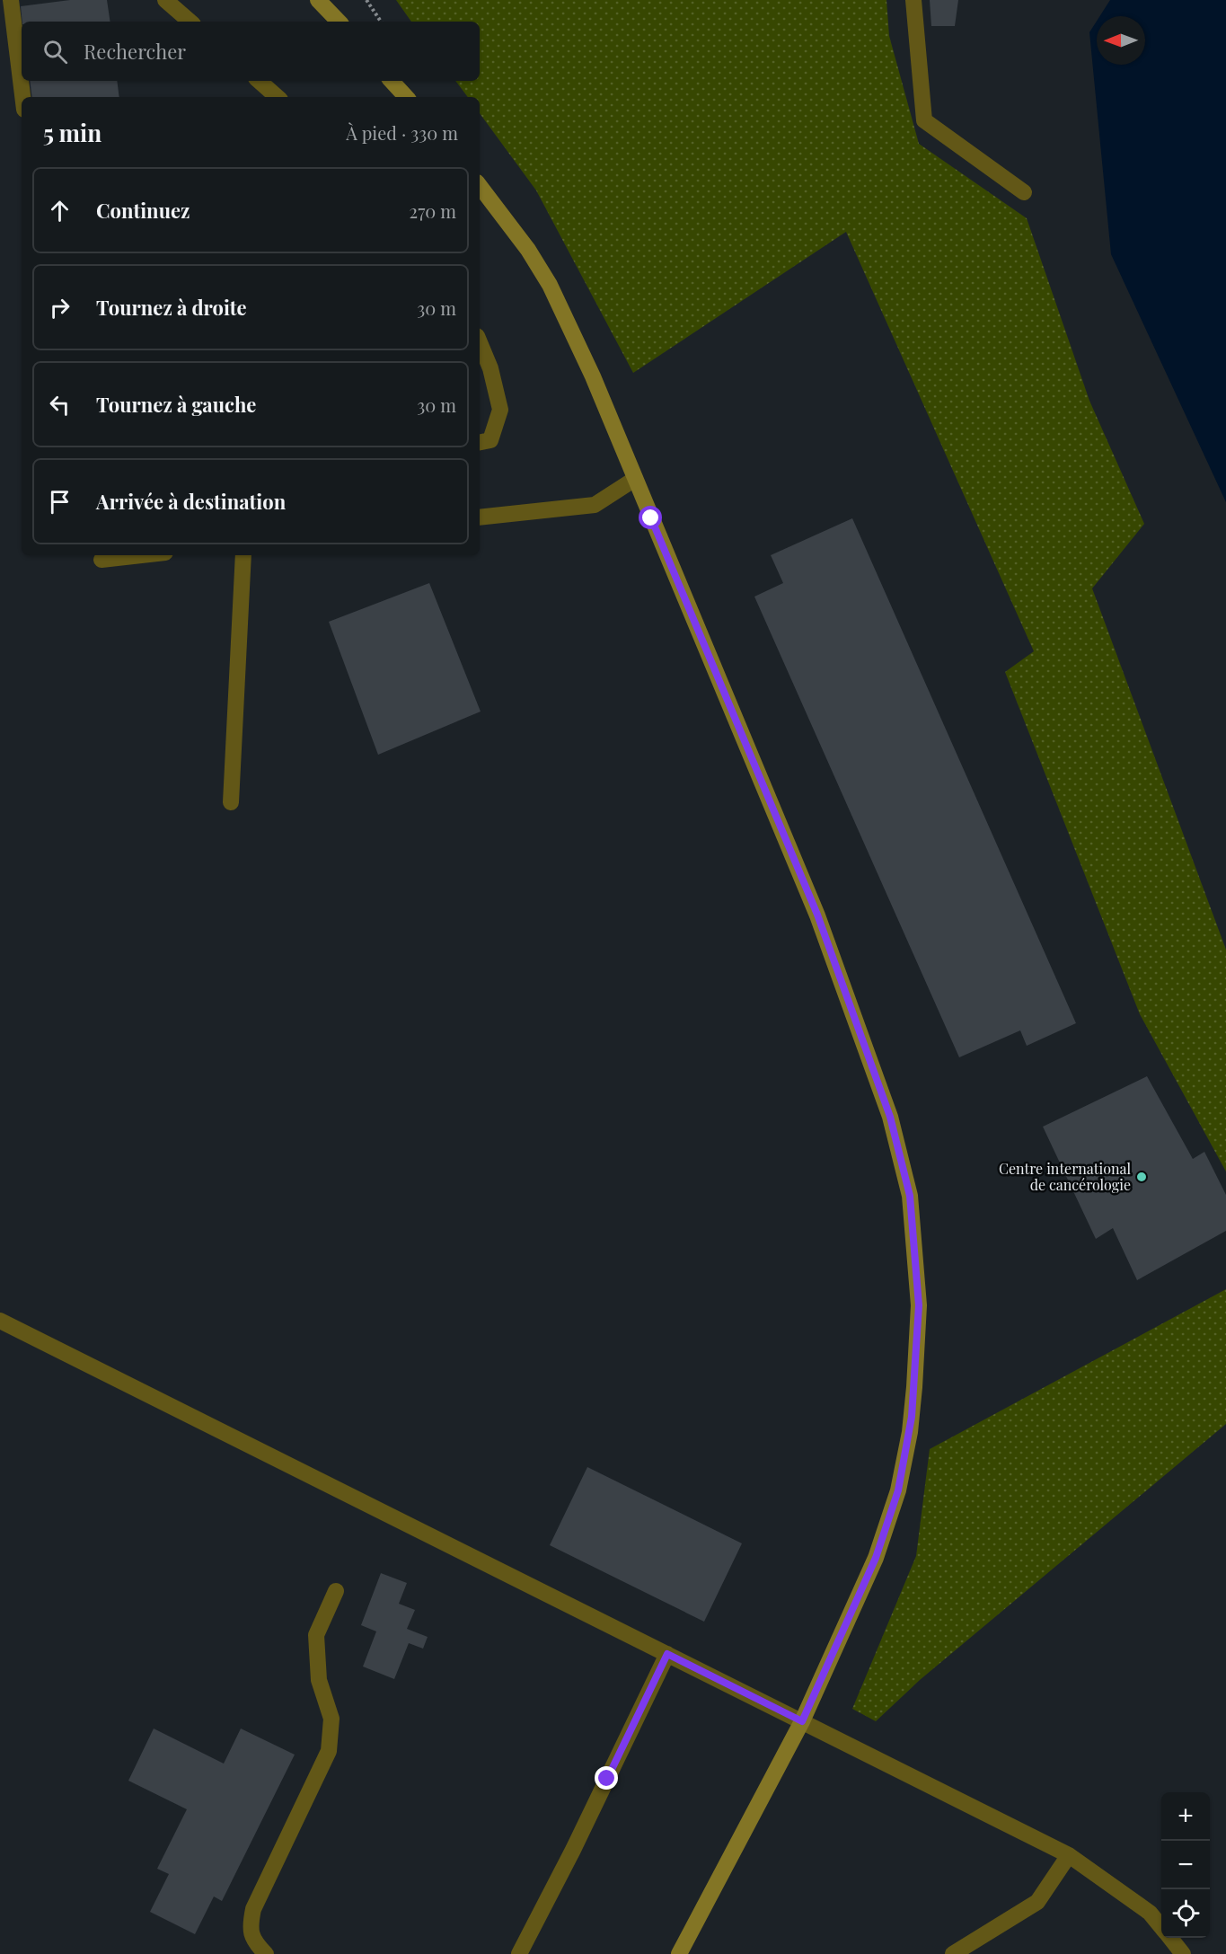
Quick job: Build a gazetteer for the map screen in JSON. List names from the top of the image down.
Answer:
{
  "places": ["Centre international de cancérologie"],
  "north": "left",
  "page": {
    "search": "Rechercher",
    "heading": ["5 min", "À pied · 330 m"],
    "list": [
      ["Continuez", "270 m"],
      ["Tournez à droite", "30 m"],
      ["Tournez à gauche", "30 m"],
      "Arrivée à destination"
    ],
    "map_buttons": ["+", "−"]
  }
}
